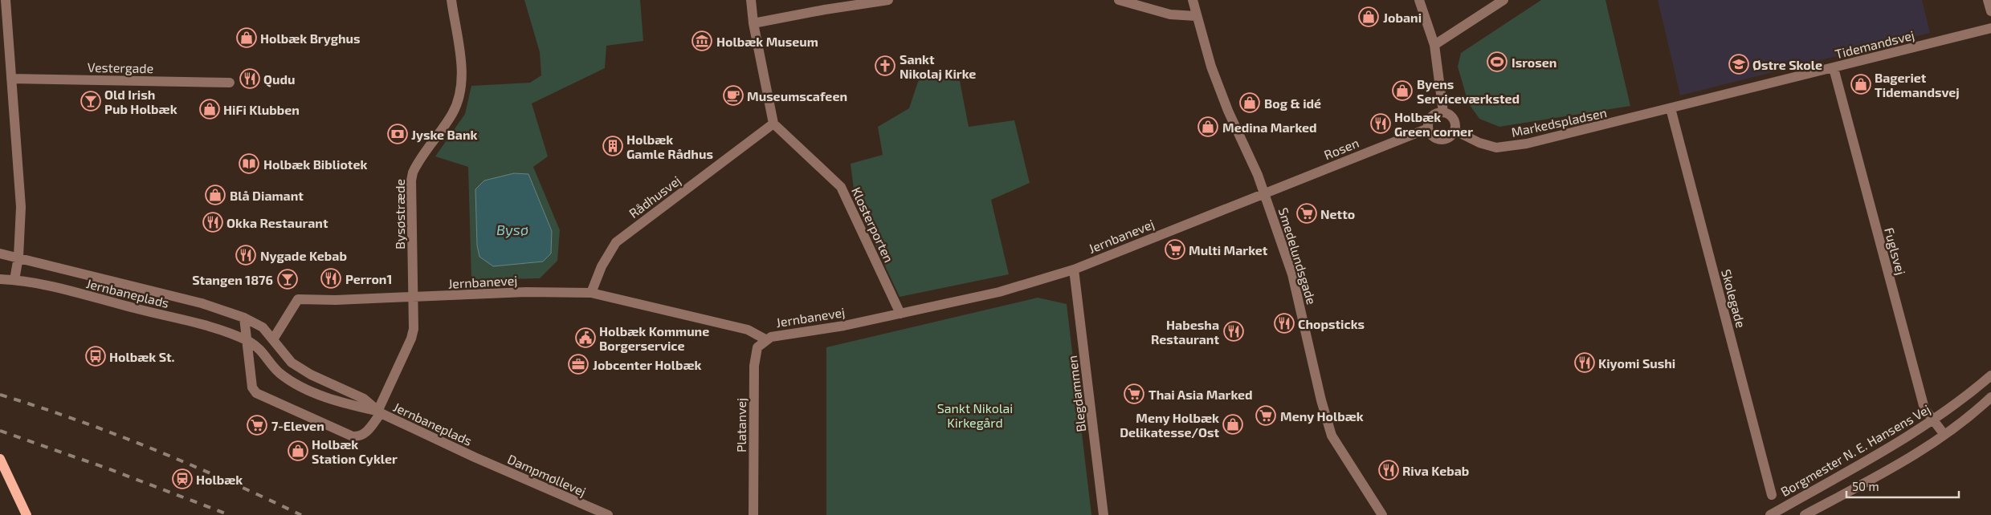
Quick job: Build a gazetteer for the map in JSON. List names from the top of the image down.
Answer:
{
  "streets": {
    "street": [
      "Tidemandsvej",
      "Vestergade",
      "Markedspladsen",
      "Rosen",
      "Rådhusvej",
      "Bysøstræde",
      "Klosterporten",
      "Jernbanevej",
      "Fuglsvej",
      "Smedelundsgade",
      "Jernbaneplads",
      "Skolegade",
      "Blegdammen",
      "Platanvej",
      "Borgmester N. E. Hansens Vej",
      "Dampmøllevej"
    ]
  },
  "crossings": [
    ["Tidemandsvej", "Markedspladsen"],
    ["Tidemandsvej", "Fuglsvej"],
    ["Tidemandsvej", "Skolegade"],
    ["Markedspladsen", "Rosen"],
    ["Markedspladsen", "Skolegade"],
    ["Rosen", "Jernbanevej"],
    ["Rosen", "Smedelundsgade"],
    ["Rådhusvej", "Klosterporten"],
    ["Rådhusvej", "Jernbanevej"],
    ["Bysøstræde", "Jernbanevej"],
    ["Bysøstræde", "Jernbaneplads"],
    ["Klosterporten", "Jernbanevej"],
    ["Jernbanevej", "Smedelundsgade"],
    ["Jernbanevej", "Jernbaneplads"],
    ["Jernbanevej", "Blegdammen"],
    ["Jernbanevej", "Platanvej"],
    ["Fuglsvej", "Borgmester N. E. Hansens Vej"],
    ["Jernbaneplads", "Dampmøllevej"]
  ],
  "water": ["Bysø"],
  "parks": ["Sankt Nikolai Kirkegård"],
  "places": {
    "shop": [
      "Jobani",
      "Holbæk Bryghus",
      "Bageriet Tidemandsvej",
      "Byens Serviceværksted",
      "Bog & idé",
      "HiFi Klubben",
      "Medina Marked",
      "Blå Diamant",
      "Meny Holbæk Delikatesse/Ost",
      "Holbæk Station Cykler"
    ],
    "museum": ["Holbæk Museum"],
    "sports": ["Isrosen"],
    "school or university": ["Østre Skole"],
    "church": ["Sankt Nikolaj Kirke"],
    "restaurant": [
      "Qudu",
      "Holbæk Green corner",
      "Okka Restaurant",
      "Nygade Kebab",
      "Perron1",
      "Chopsticks",
      "Habesha Restaurant",
      "Kiyomi Sushi",
      "Riva Kebab"
    ],
    "cafe": ["Museumscafeen"],
    "bar": ["Old Irish Pub Holbæk", "Stangen 1876"],
    "bank": ["Jyske Bank"],
    "building": ["Holbæk Gamle Rådhus"],
    "library": ["Holbæk Bibliotek"],
    "supermarket": [
      "Netto",
      "Multi Market",
      "Thai Asia Marked",
      "Meny Holbæk",
      "7-Eleven"
    ],
    "public building": ["Holbæk Kommune Borgerservice"],
    "bus stop": ["Holbæk St."],
    "office": ["Jobcenter Holbæk"],
    "station": ["Holbæk"]
  },
  "scale_bar": "50 m"
}
